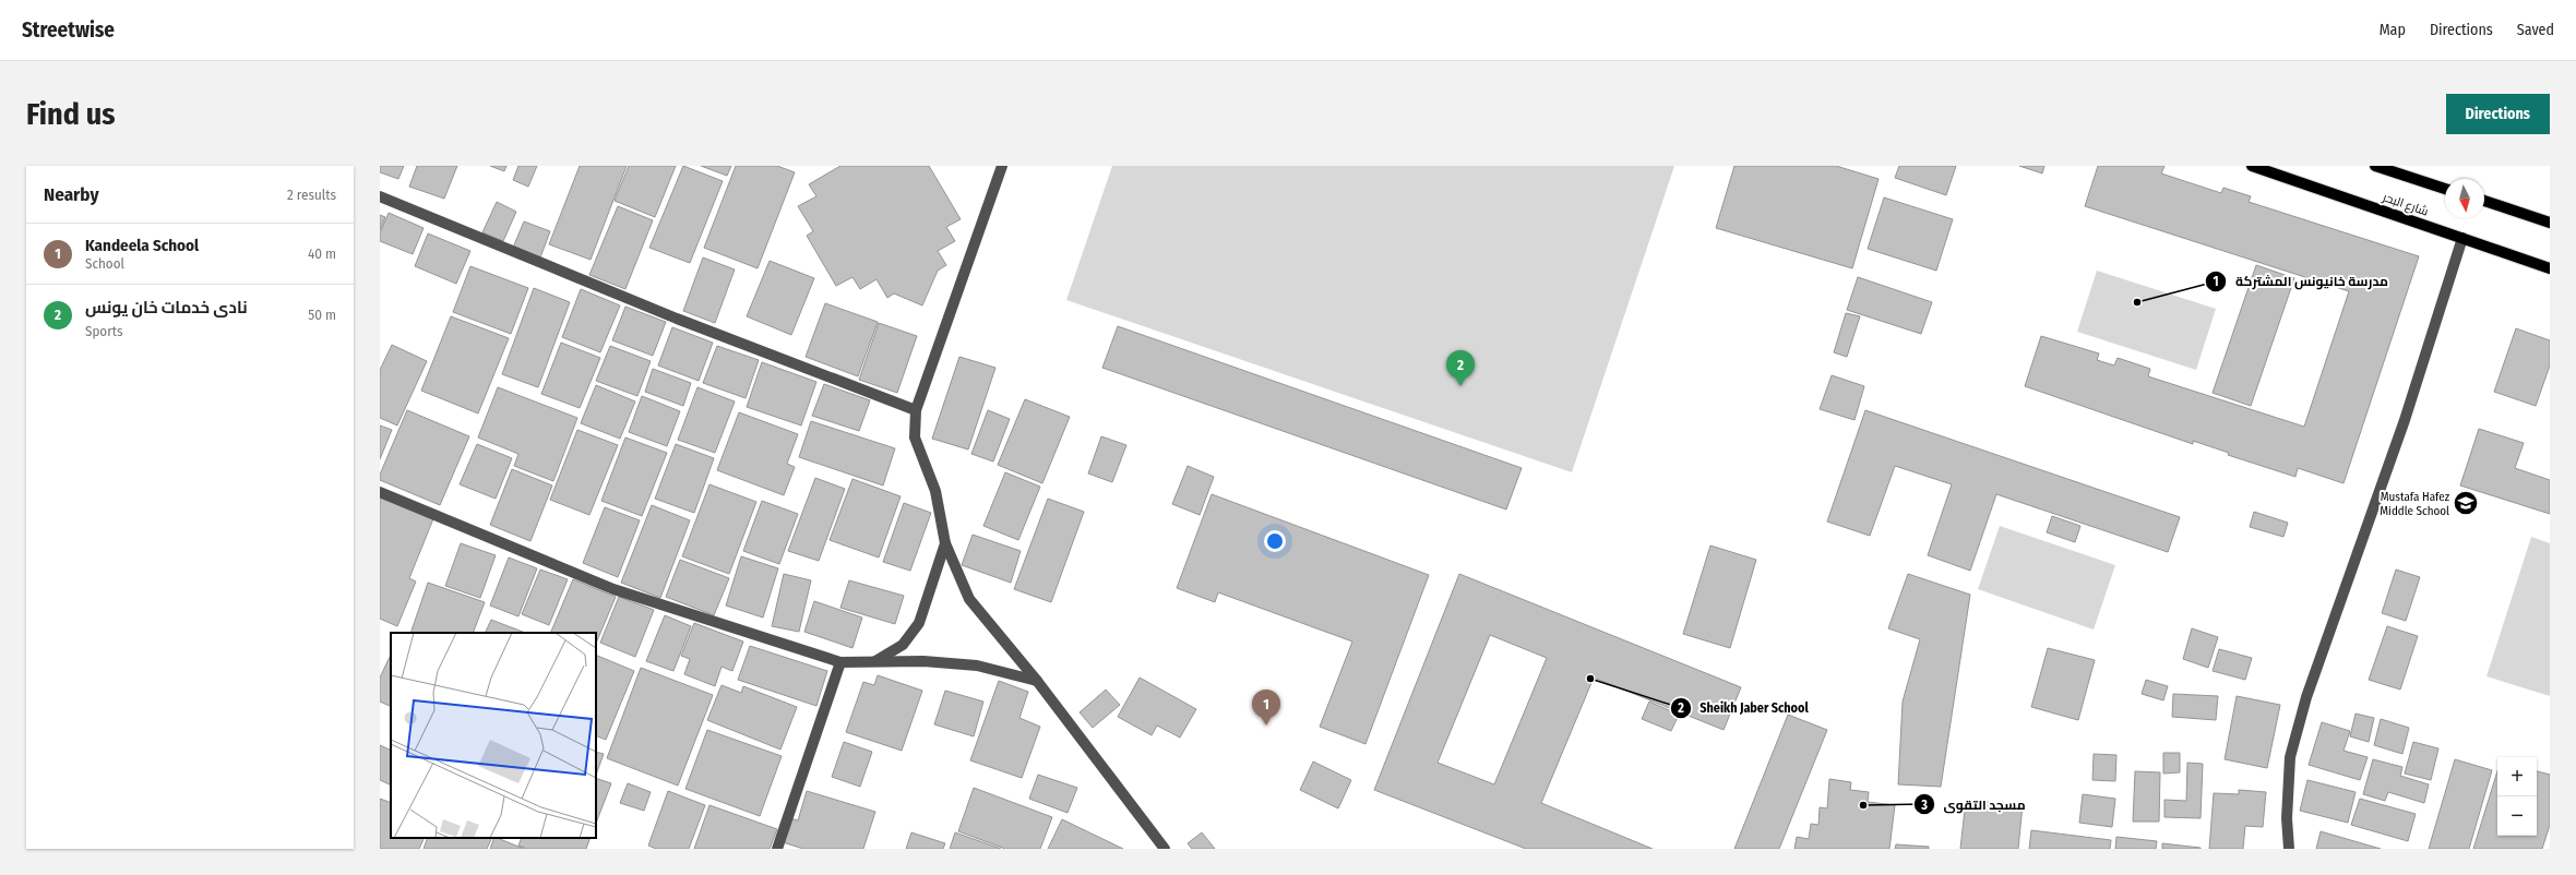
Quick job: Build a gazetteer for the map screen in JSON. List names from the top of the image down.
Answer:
{
  "streets": {
    "main road": ["شارع البحر"]
  },
  "places": {
    "other": ["مدرسة خانيونس المشتركة", "Sheikh Jaber School", "مسجد التقوى"],
    "school or university": ["Mustafa Hafez Middle School"]
  },
  "north": "bottom",
  "page": {
    "header": "Streetwise",
    "nav": ["Map", "Directions", "Saved"],
    "buttons": "Directions",
    "title": "Find us",
    "heading": ["Nearby", "2 results"],
    "list": [
      {
        "mark": "1",
        "name": "Kandeela School",
        "note": "School",
        "value": "40 m"
      },
      {
        "mark": "2",
        "name": "نادى خدمات خان يونس",
        "note": "Sports",
        "value": "50 m"
      }
    ],
    "pins": ["2", "1"],
    "map_buttons": ["+", "−"]
  }
}
